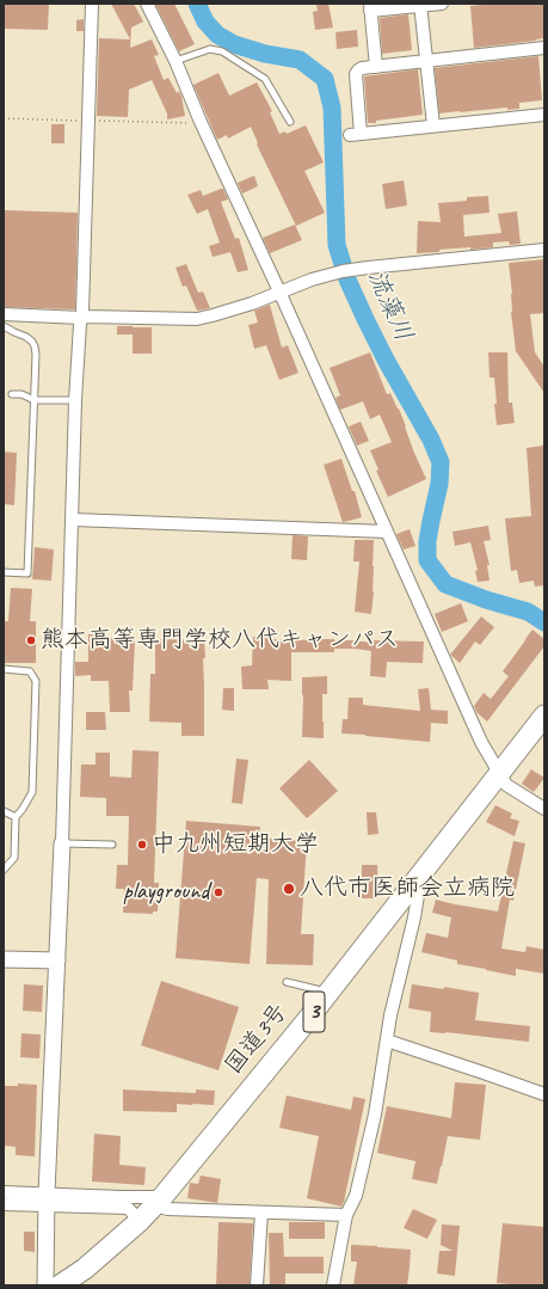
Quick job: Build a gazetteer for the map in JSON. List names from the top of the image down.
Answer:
{
  "streets": {
    "highway": ["3", "国道3号"]
  },
  "water": ["流藻川"],
  "places": [
    "熊本高等専門学校八代キャンパス",
    "中九州短期大学",
    "八代市医師会立病院",
    "playground"
  ]
}
